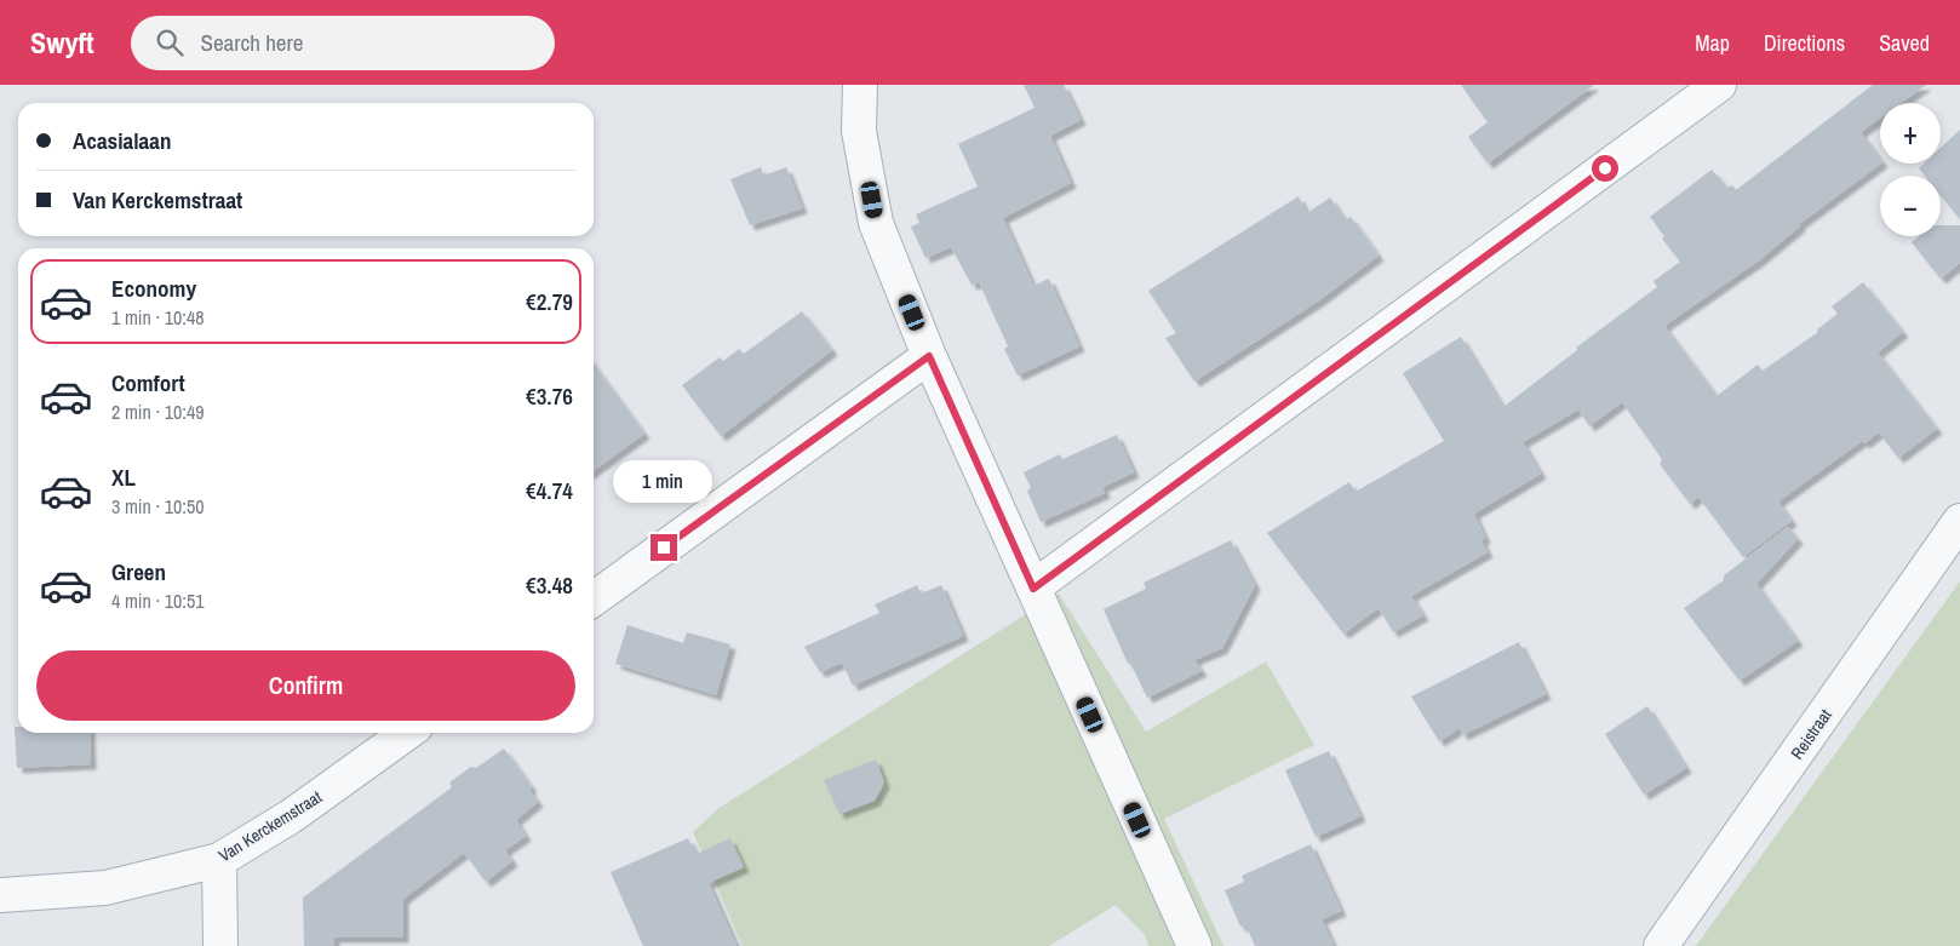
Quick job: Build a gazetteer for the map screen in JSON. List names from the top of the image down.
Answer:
{
  "streets": {
    "street": ["Reistraat", "Van Kerckemstraat"]
  },
  "page": {
    "header": "Swyft",
    "search": "Search here",
    "nav": ["Map", "Directions", "Saved"],
    "map_buttons": ["+", "−"],
    "banner": ["Acasialaan", "Van Kerckemstraat"],
    "list": [
      {
        "name": "Economy",
        "note": "1 min · 10:48",
        "value": "€2.79"
      },
      {
        "name": "Comfort",
        "note": "2 min · 10:49",
        "value": "€3.76"
      },
      {
        "name": "XL",
        "note": "3 min · 10:50",
        "value": "€4.74"
      },
      {
        "name": "Green",
        "note": "4 min · 10:51",
        "value": "€3.48"
      }
    ],
    "bubble": "1 min",
    "buttons": "Confirm"
  }
}
